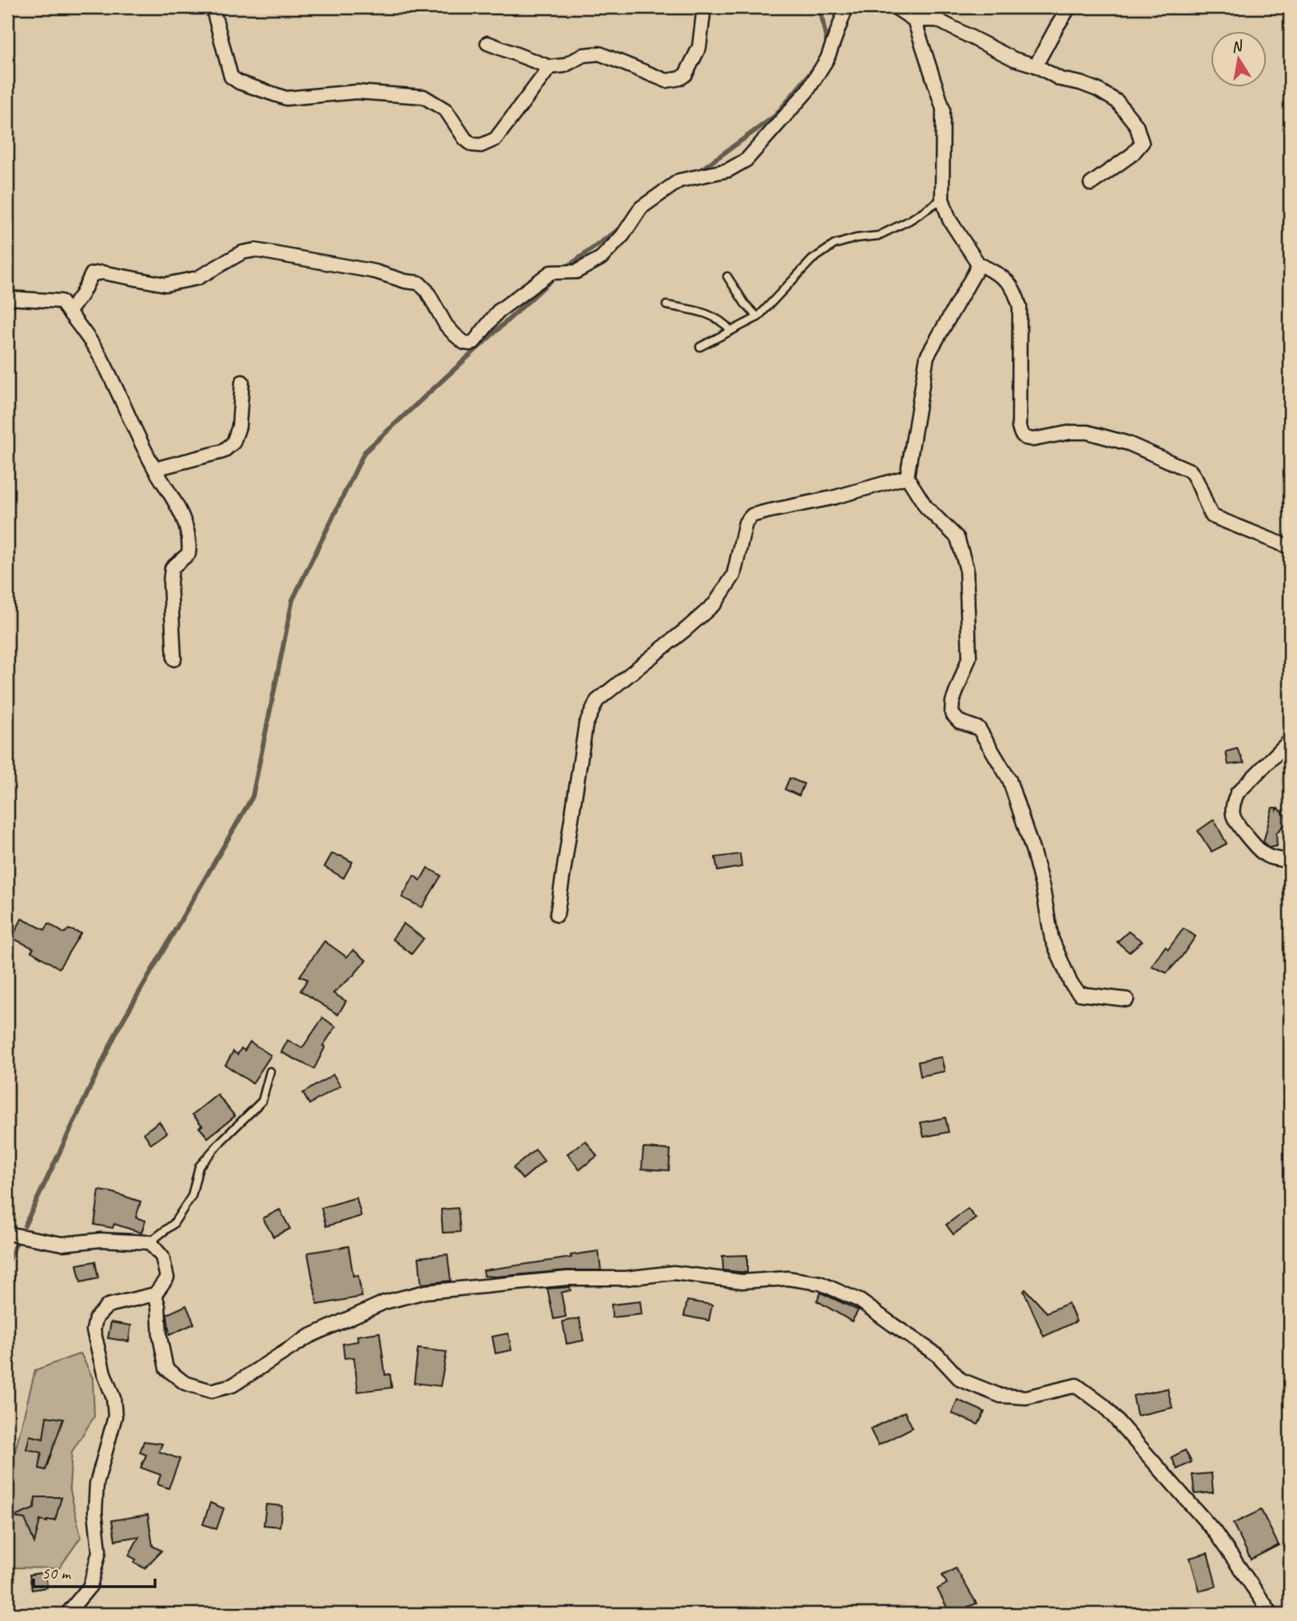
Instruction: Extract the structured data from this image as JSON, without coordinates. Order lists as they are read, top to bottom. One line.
{"scale_bar":"50 m","north":"top"}
